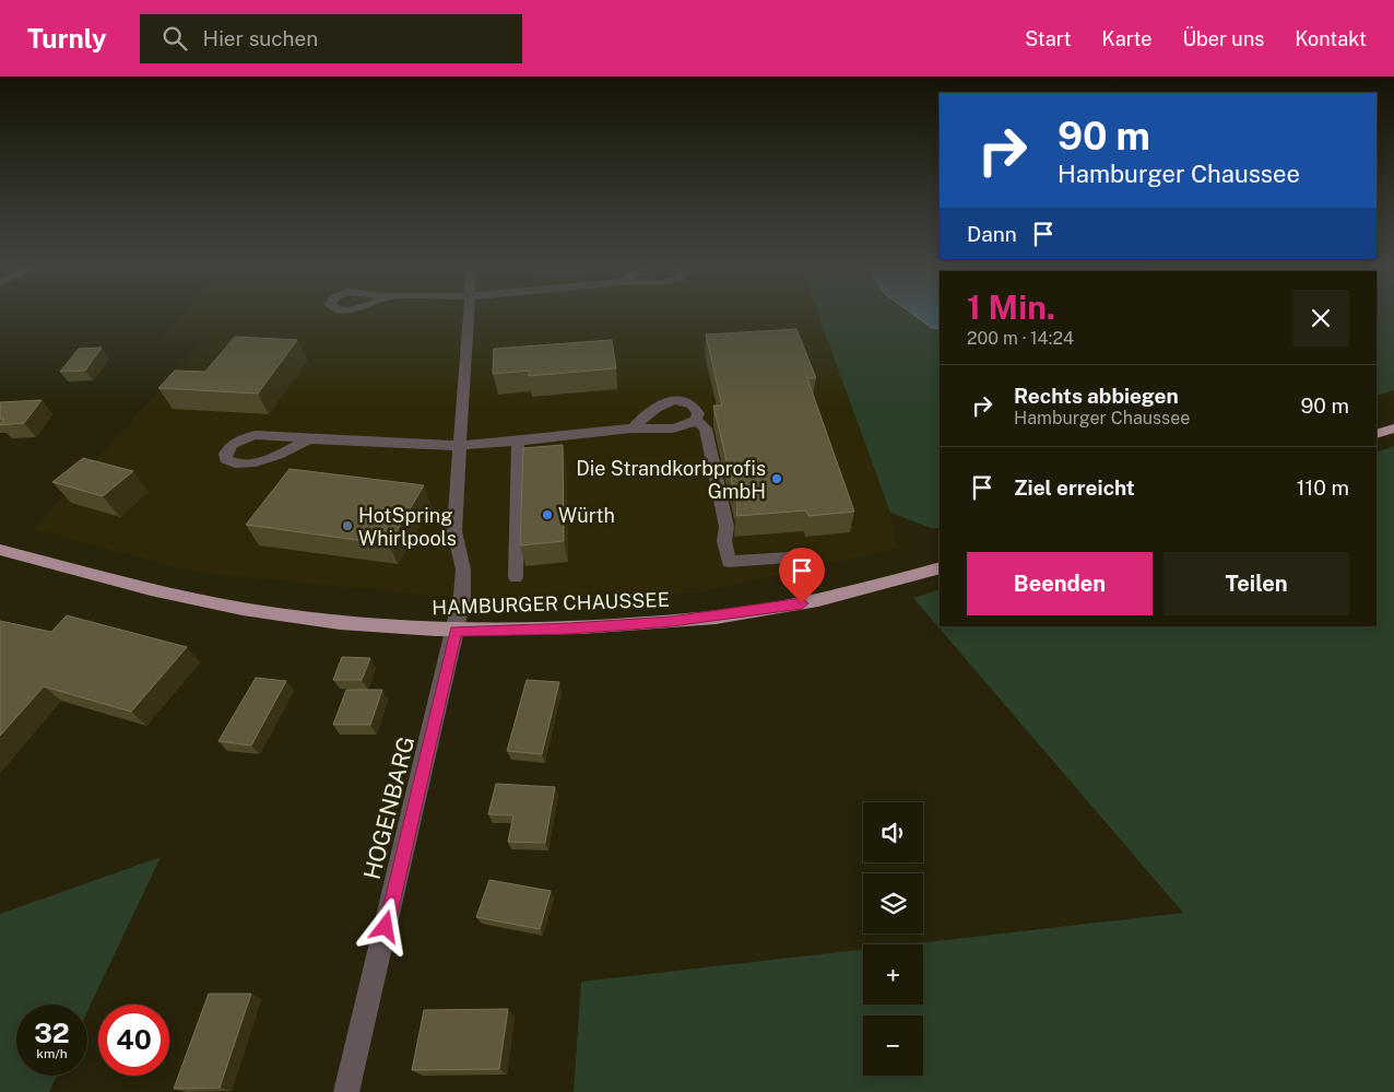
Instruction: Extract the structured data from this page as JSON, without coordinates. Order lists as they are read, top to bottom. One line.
{"streets":{"main road":["HAMBURGER CHAUSSEE"],"street":["HOGENBARG"]},"crossings":[["HAMBURGER CHAUSSEE","HOGENBARG"]],"places":["Die Strandkorbprofis GmbH","Würth","HotSpring Whirlpools"],"page":{"header":"Turnly","search":"Hier suchen","nav":["Start","Karte","Über uns","Kontakt"],"turn":["90 m","Hamburger Chaussee"],"then":"Dann","heading":["1 Min.","200 m · 14:24"],"list":[{"name":"Rechts abbiegen","note":"Hamburger Chaussee","value":"90 m"},{"name":"Ziel erreicht","value":"110 m"}],"buttons":["Beenden","Teilen"],"map_buttons":["+","−"],"speed":"32 km/h","limit":"40"}}
